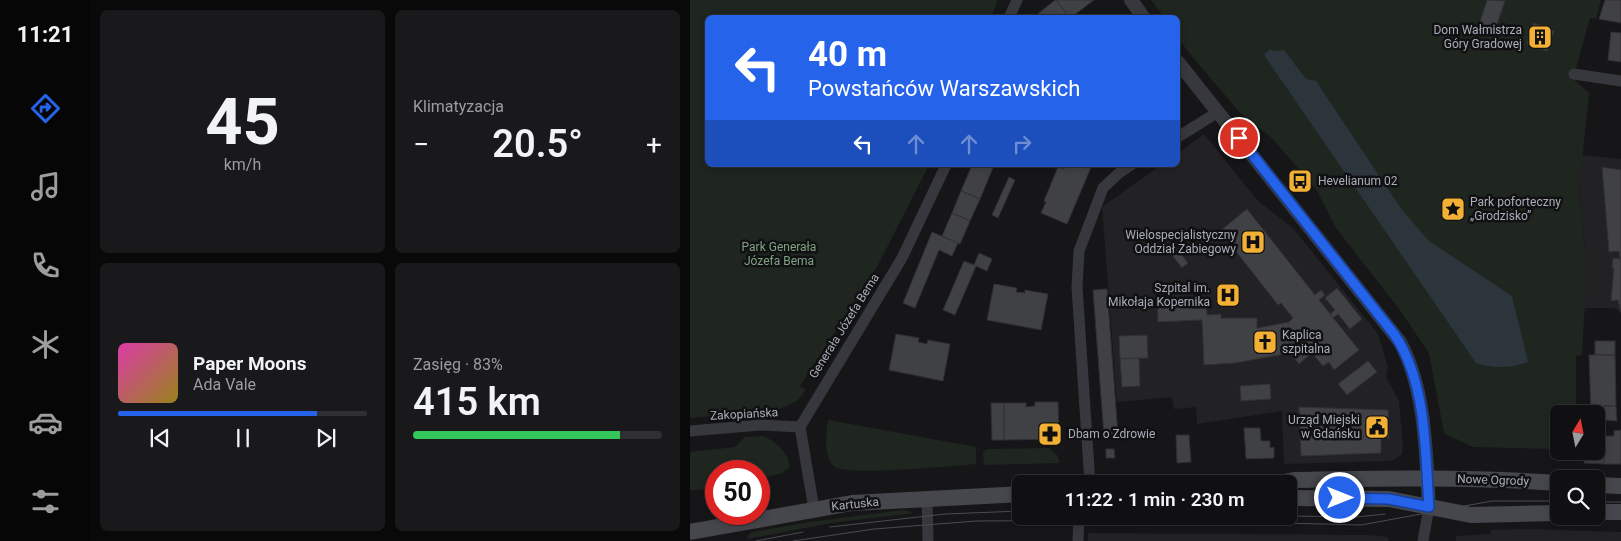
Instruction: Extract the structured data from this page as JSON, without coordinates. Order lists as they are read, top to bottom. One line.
{"streets":{"main road":["Nowe Ogrody","Kartuska"],"street":["Generała Józefa Bema","Zakopiańska"]},"crossings":[["Generała Józefa Bema","Zakopiańska"]],"parks":["Park Generała Józefa Bema"],"places":{"building":["Dom Wałmistrza Góry Gradowej"],"bus stop":["Hevelianum 02"],"place":["Park poforteczny „Grodzisko”"],"hospital":["Wielospecjalistyczny Oddział Zabiegowy","Szpital im. Mikołaja Kopernika"],"church":["Kaplica szpitalna"],"public building":["Urząd Miejski w Gdańsku"],"pharmacy":["Dbam o Zdrowie"]},"north":"top","page":{"tabs":"11:21","tile":[["45","km/h"],"Klimatyzacja",["Zasięg · 83%","415 km"]],"turn":["40 m","Powstańców Warszawskich"],"heat":["−","20.5°","+"],"song":["Paper Moons","Ada Vale"],"limit":"50","trip":"11:22 · 1 min · 230 m"}}
